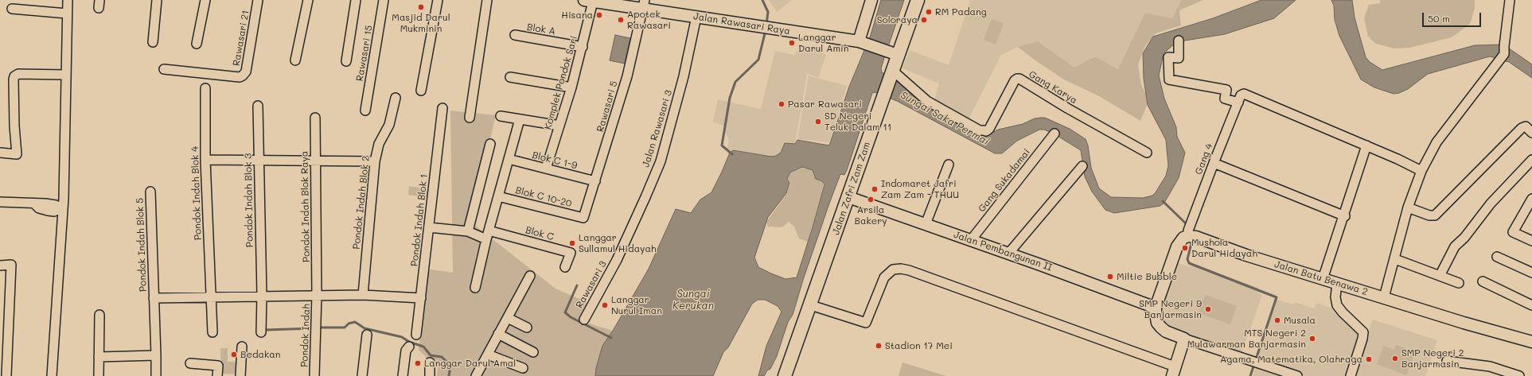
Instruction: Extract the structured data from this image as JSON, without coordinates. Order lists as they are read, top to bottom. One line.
{"streets":{"main road":["Jalan Zafri Zam Zam"],"street":["Jalan Rawasari Raya","Blok A","Rawasari 21","Rawasari 15","Komplek Pondok Sari","Gang Karya","Rawasari 5","Jalan Rawasari 3","Gang 4","Blok C 1-9","Gang Sukadamai","Pondok Indah Blok 4","Blok C 10-20","Pondok Indah Blok 3","Pondok Indah Blok 2","Pondok Indah Blok Raya","Pondok Indah Blok 1","Blok C","Pondok Indah Blok 5","Jalan Pembangunan II","Jalan Batu Benawa 2","Rawasari 3","Pondok Indah"]},"crossings":[["Jalan Rawasari Raya","Komplek Pondok Sari"],["Jalan Rawasari Raya","Rawasari 5"],["Jalan Rawasari Raya","Jalan Rawasari 3"],["Jalan Rawasari Raya","Jalan Zafri Zam Zam"],["Blok A","Komplek Pondok Sari"],["Komplek Pondok Sari","Blok C 1-9"],["Gang Karya","Jalan Zafri Zam Zam"],["Rawasari 5","Blok C 1-9"],["Rawasari 5","Blok C 10-20"],["Jalan Rawasari 3","Rawasari 3"],["Gang 4","Jalan Batu Benawa 2"],["Gang Sukadamai","Jalan Pembangunan II"],["Jalan Zafri Zam Zam","Jalan Pembangunan II"],["Pondok Indah Blok Raya","Pondok Indah"]],"water":["Sungai Saka Permai","Sungai Kerukan"],"places":["Masjid Darul Mukminin","RM Padang","Hisana","Apotek Rawasari","Soloraya","Langgar Darul Amin","Pasar Rawasari","SD Negeri Teluk Dalam 11","Indomaret Jafri Zam Zam - THUU","Arsila Bakery","Langgar Sullamul Hidayah","Mushola Darul Hidayah","Miltie Bubble","Langgar Nurul Iman","SMP Negeri 9 Banjarmasin","Musala","MTS Negeri 2 Mulawarman Banjarmasin","Stadion 17 Mei","Bedakan","SMP Negeri 2 Banjarmasin","Agama, Matematika, Olahraga","Langgar Darul Amal"],"scale_bar":"50 m"}
